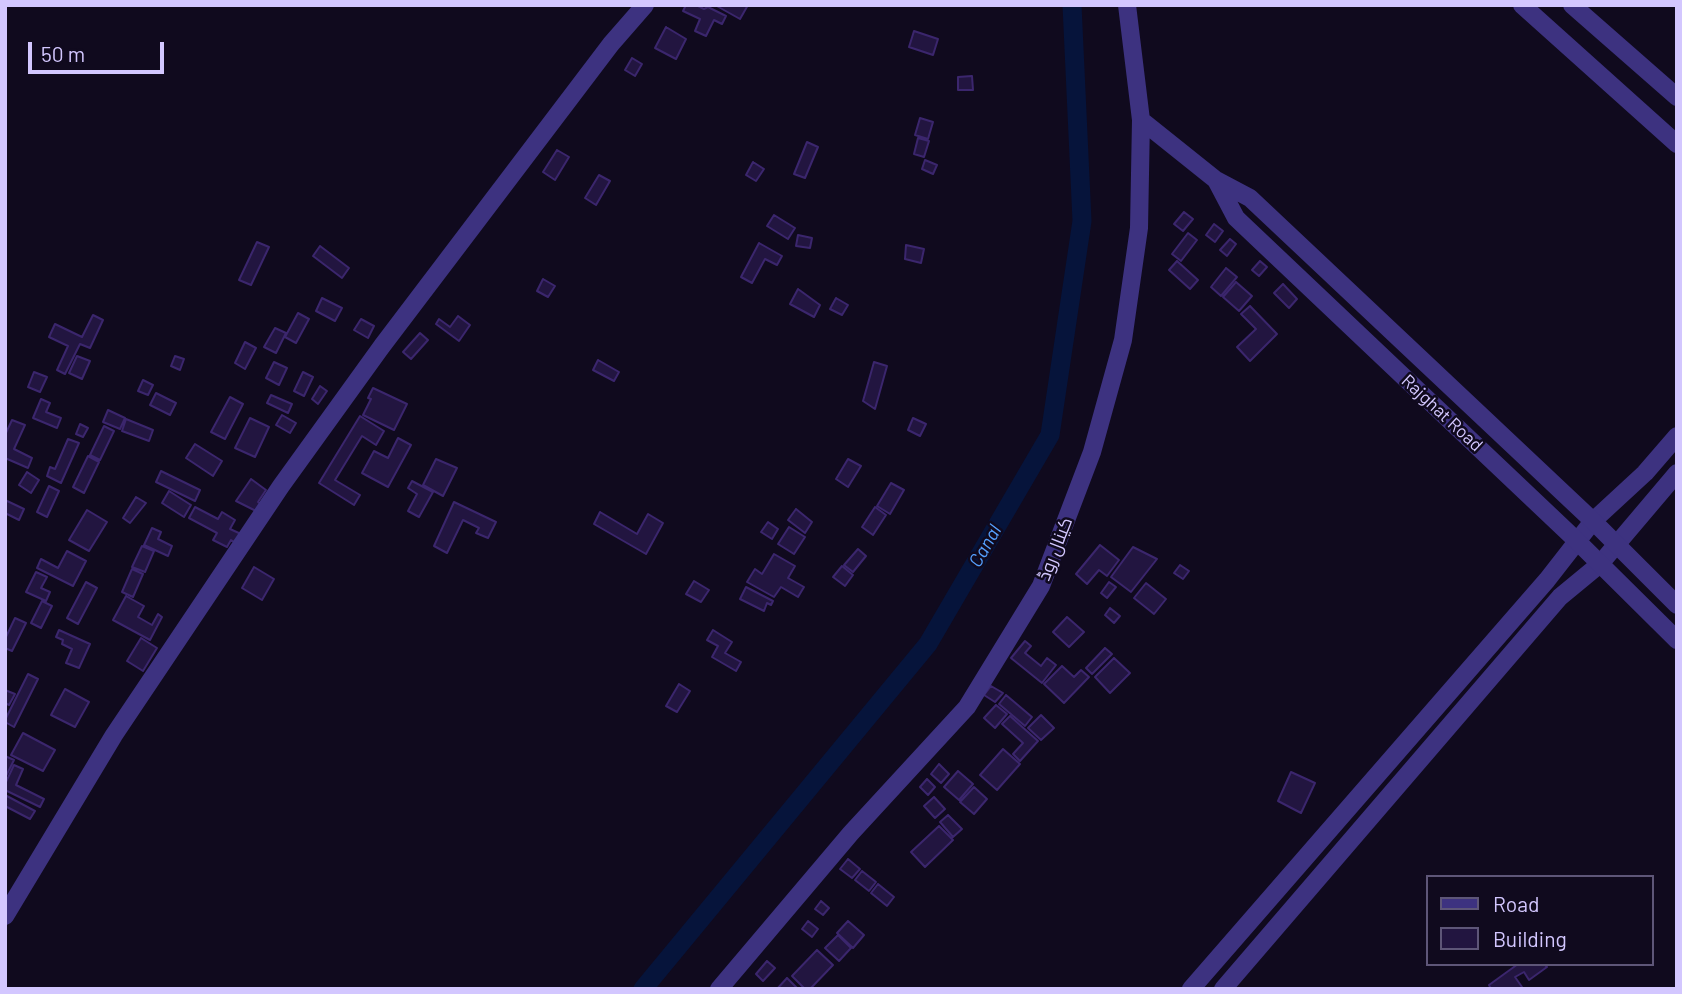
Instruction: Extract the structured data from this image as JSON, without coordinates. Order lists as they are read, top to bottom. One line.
{"streets":{"street":["Rajghat Road","کینال روڈ"]},"crossings":[["Rajghat Road","کینال روڈ"]],"water":["Canal"],"legend":["Road","Building"],"scale_bar":"50 m"}
